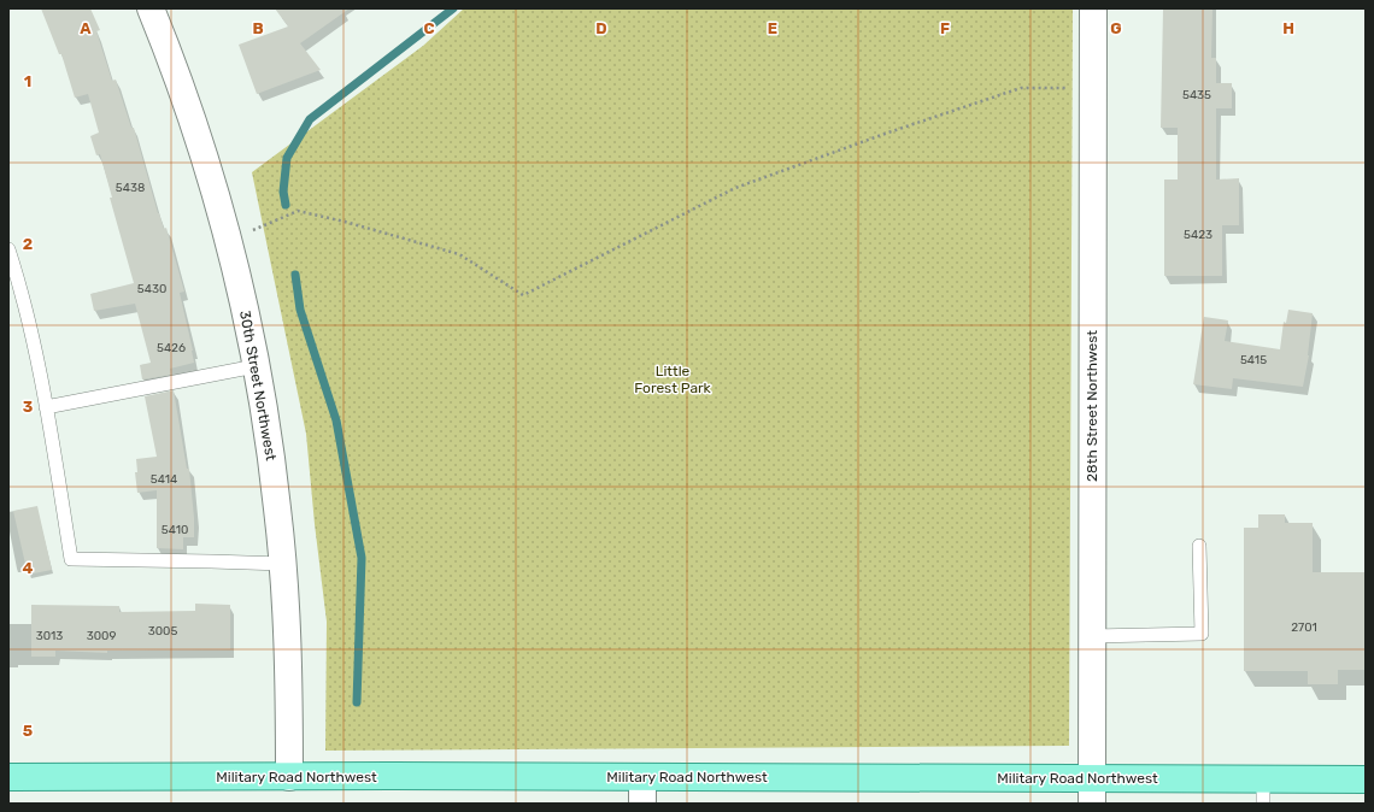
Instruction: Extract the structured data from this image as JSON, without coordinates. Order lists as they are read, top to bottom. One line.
{"streets":{"main road":["Military Road Northwest"],"street":["30th Street Northwest","28th Street Northwest"]},"crossings":[["30th Street Northwest","Military Road Northwest"],["28th Street Northwest","Military Road Northwest"]],"parks":["Little Forest Park"],"house_numbers":["5435","5438","5423","5430","5426","5415","5414","5410","2701","3005","3013","3009"],"grid":{"columns":["A","B","C","D","E","F","G","H"],"rows":["1","2","3","4","5"]}}
